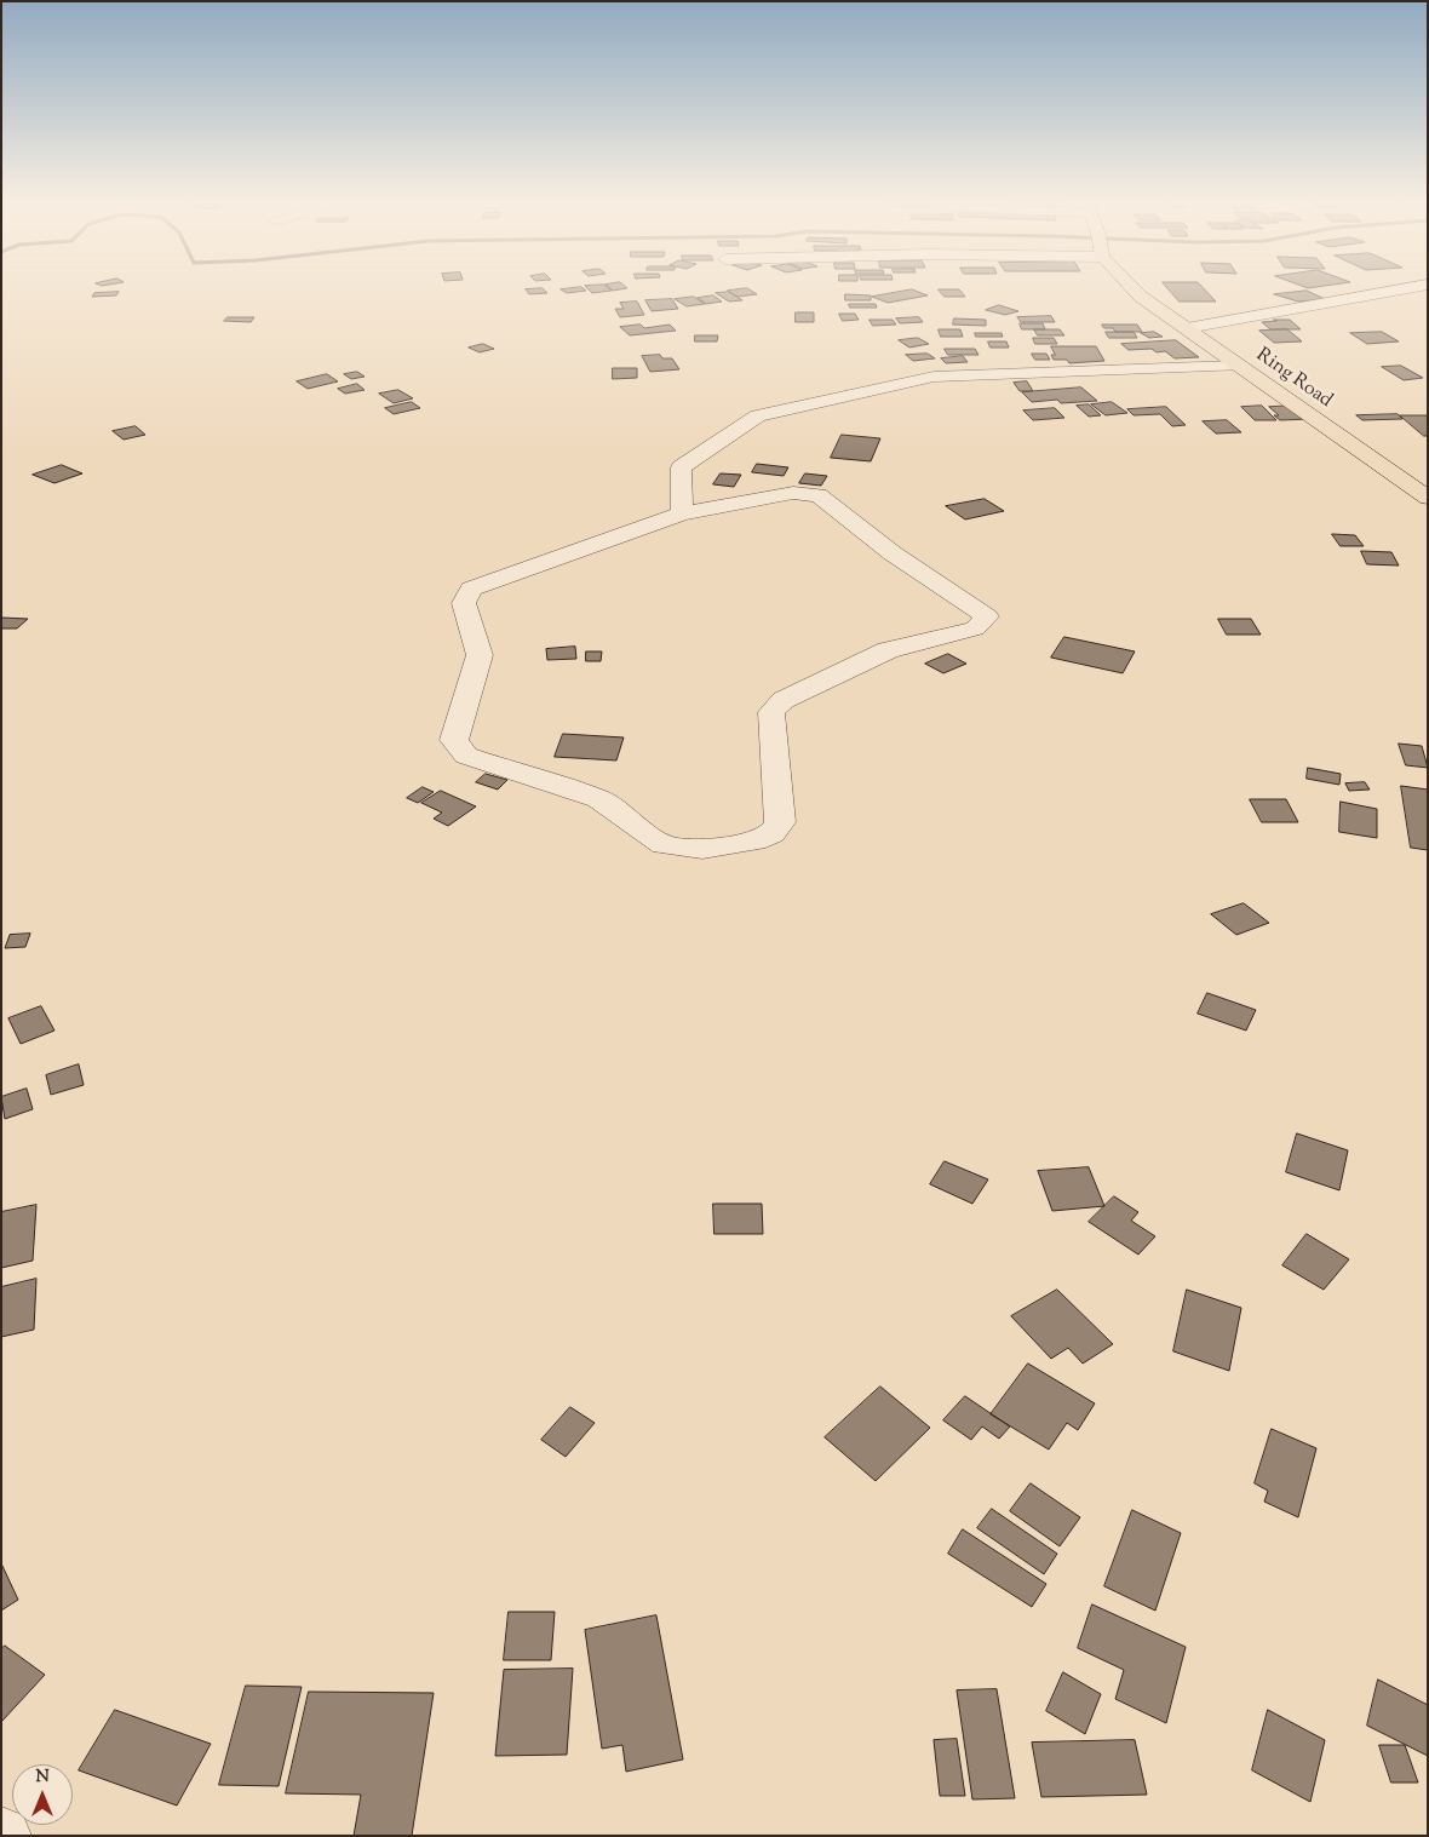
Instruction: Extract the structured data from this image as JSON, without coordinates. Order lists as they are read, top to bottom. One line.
{"streets":{"main road":["Ring Road"]},"north":"top"}
